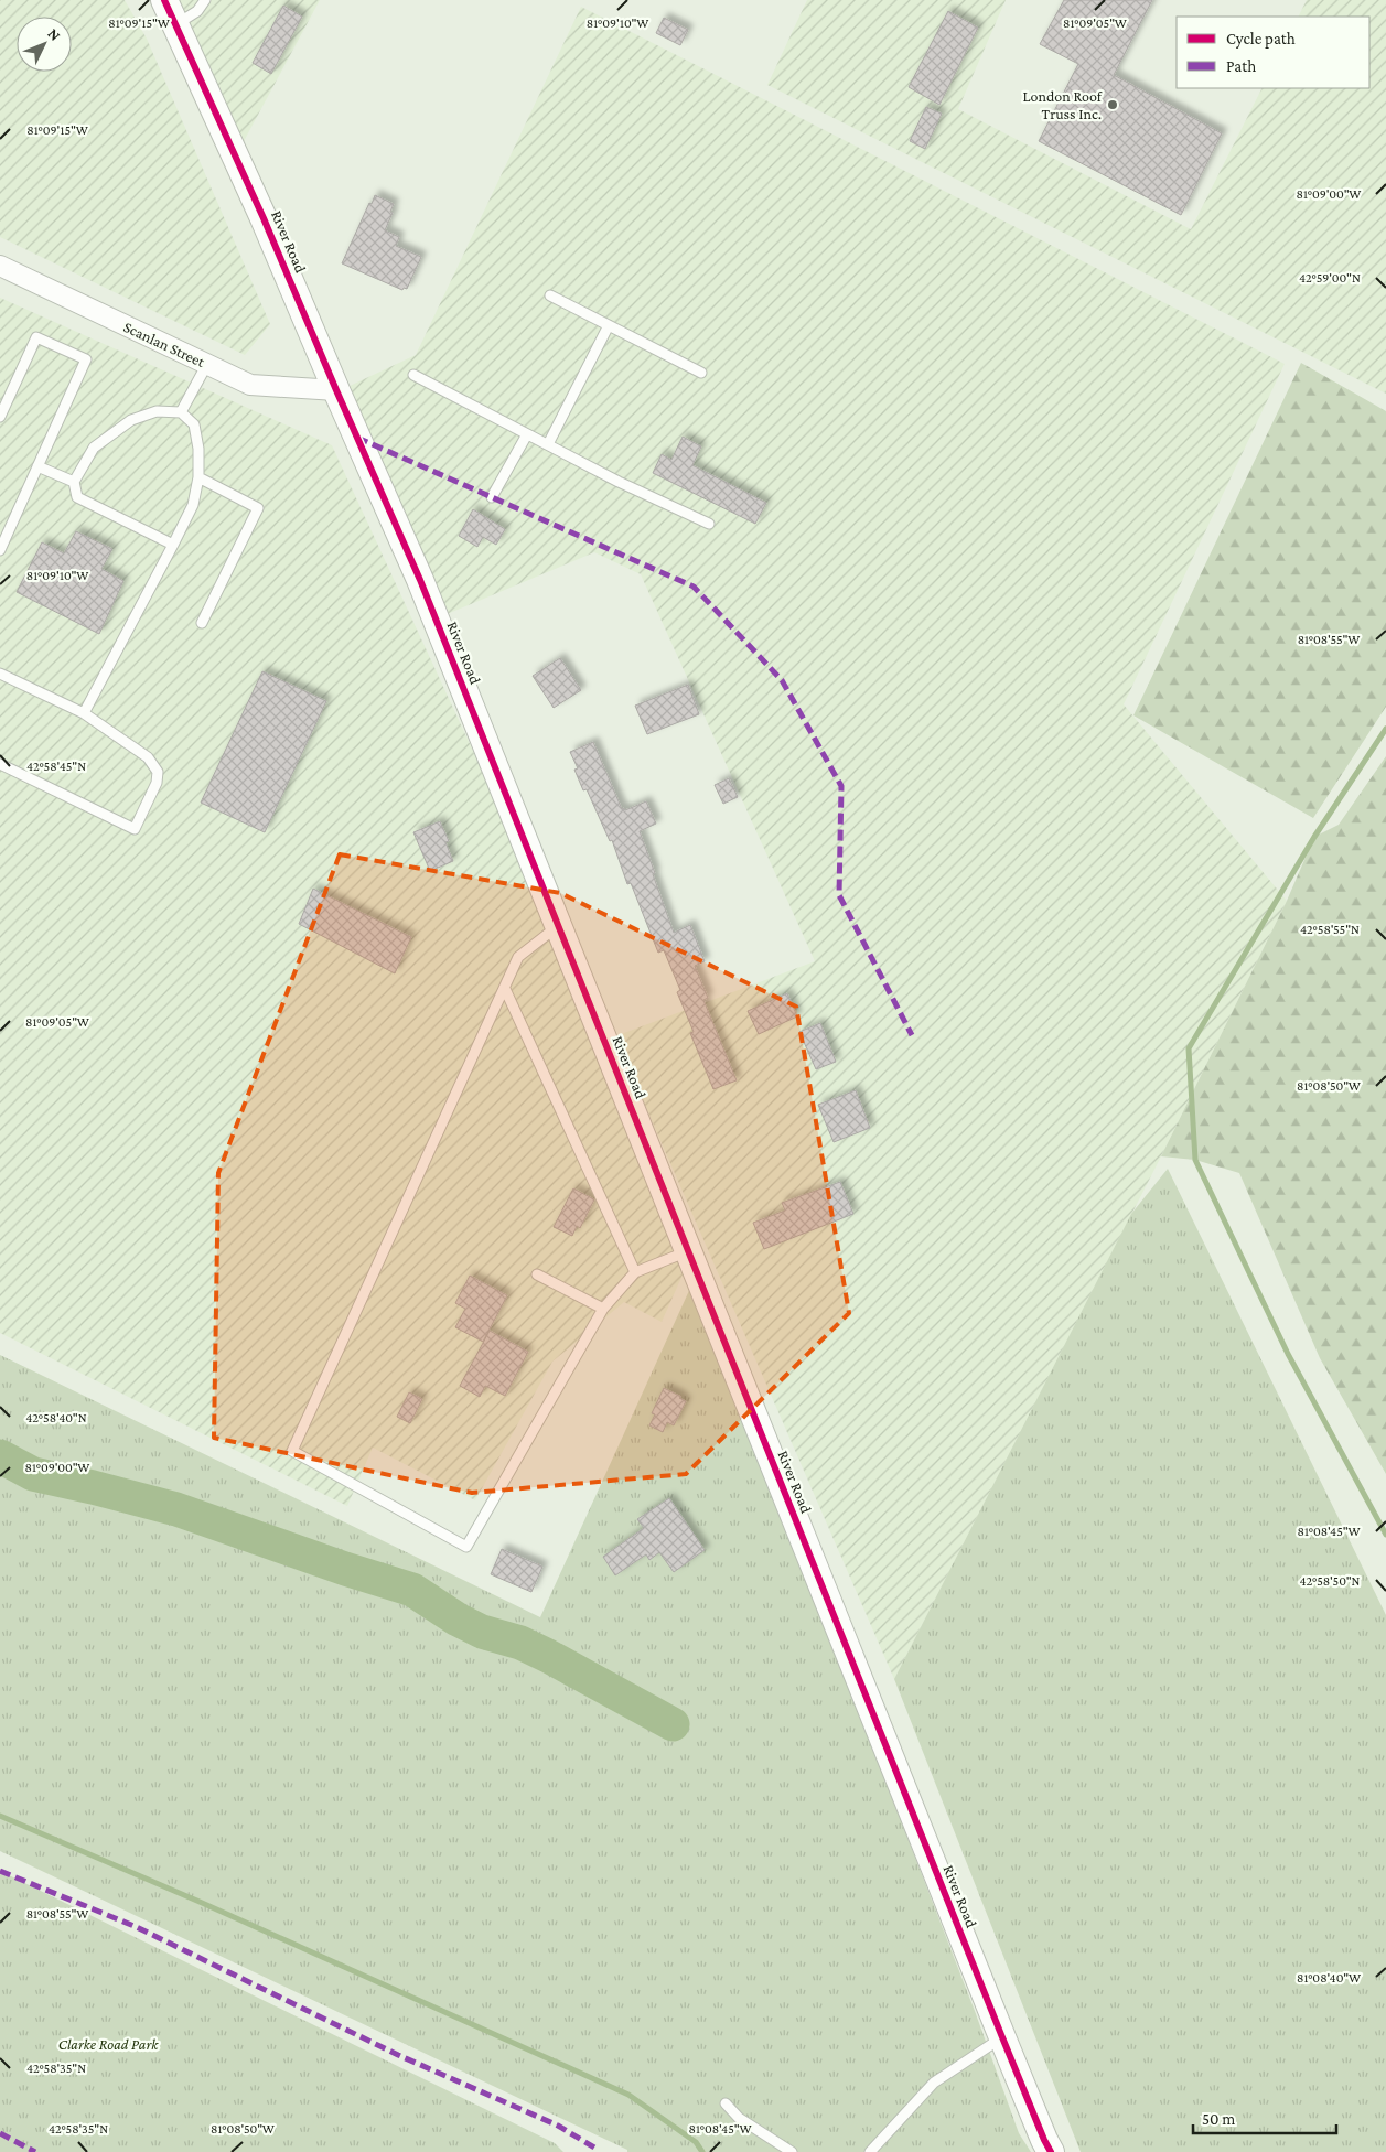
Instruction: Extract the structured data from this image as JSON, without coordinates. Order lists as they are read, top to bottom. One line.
{"streets":{"street":["River Road","Scanlan Street"]},"crossings":[["River Road","Scanlan Street"]],"parks":["Clarke Road Park"],"places":["London Roof Truss Inc."],"legend":["Cycle path","Path"],"scale_bar":"50 m","north":"top right","coordinates":["81°09'15\"W","81°09'10\"W","81°09'05\"W","81°09'00\"W","42°59'00\"N","81°08'55\"W","42°58'45\"N","42°58'55\"N","81°08'50\"W","42°58'40\"N","81°08'45\"W","42°58'50\"N","81°08'40\"W","42°58'35\"N"]}
